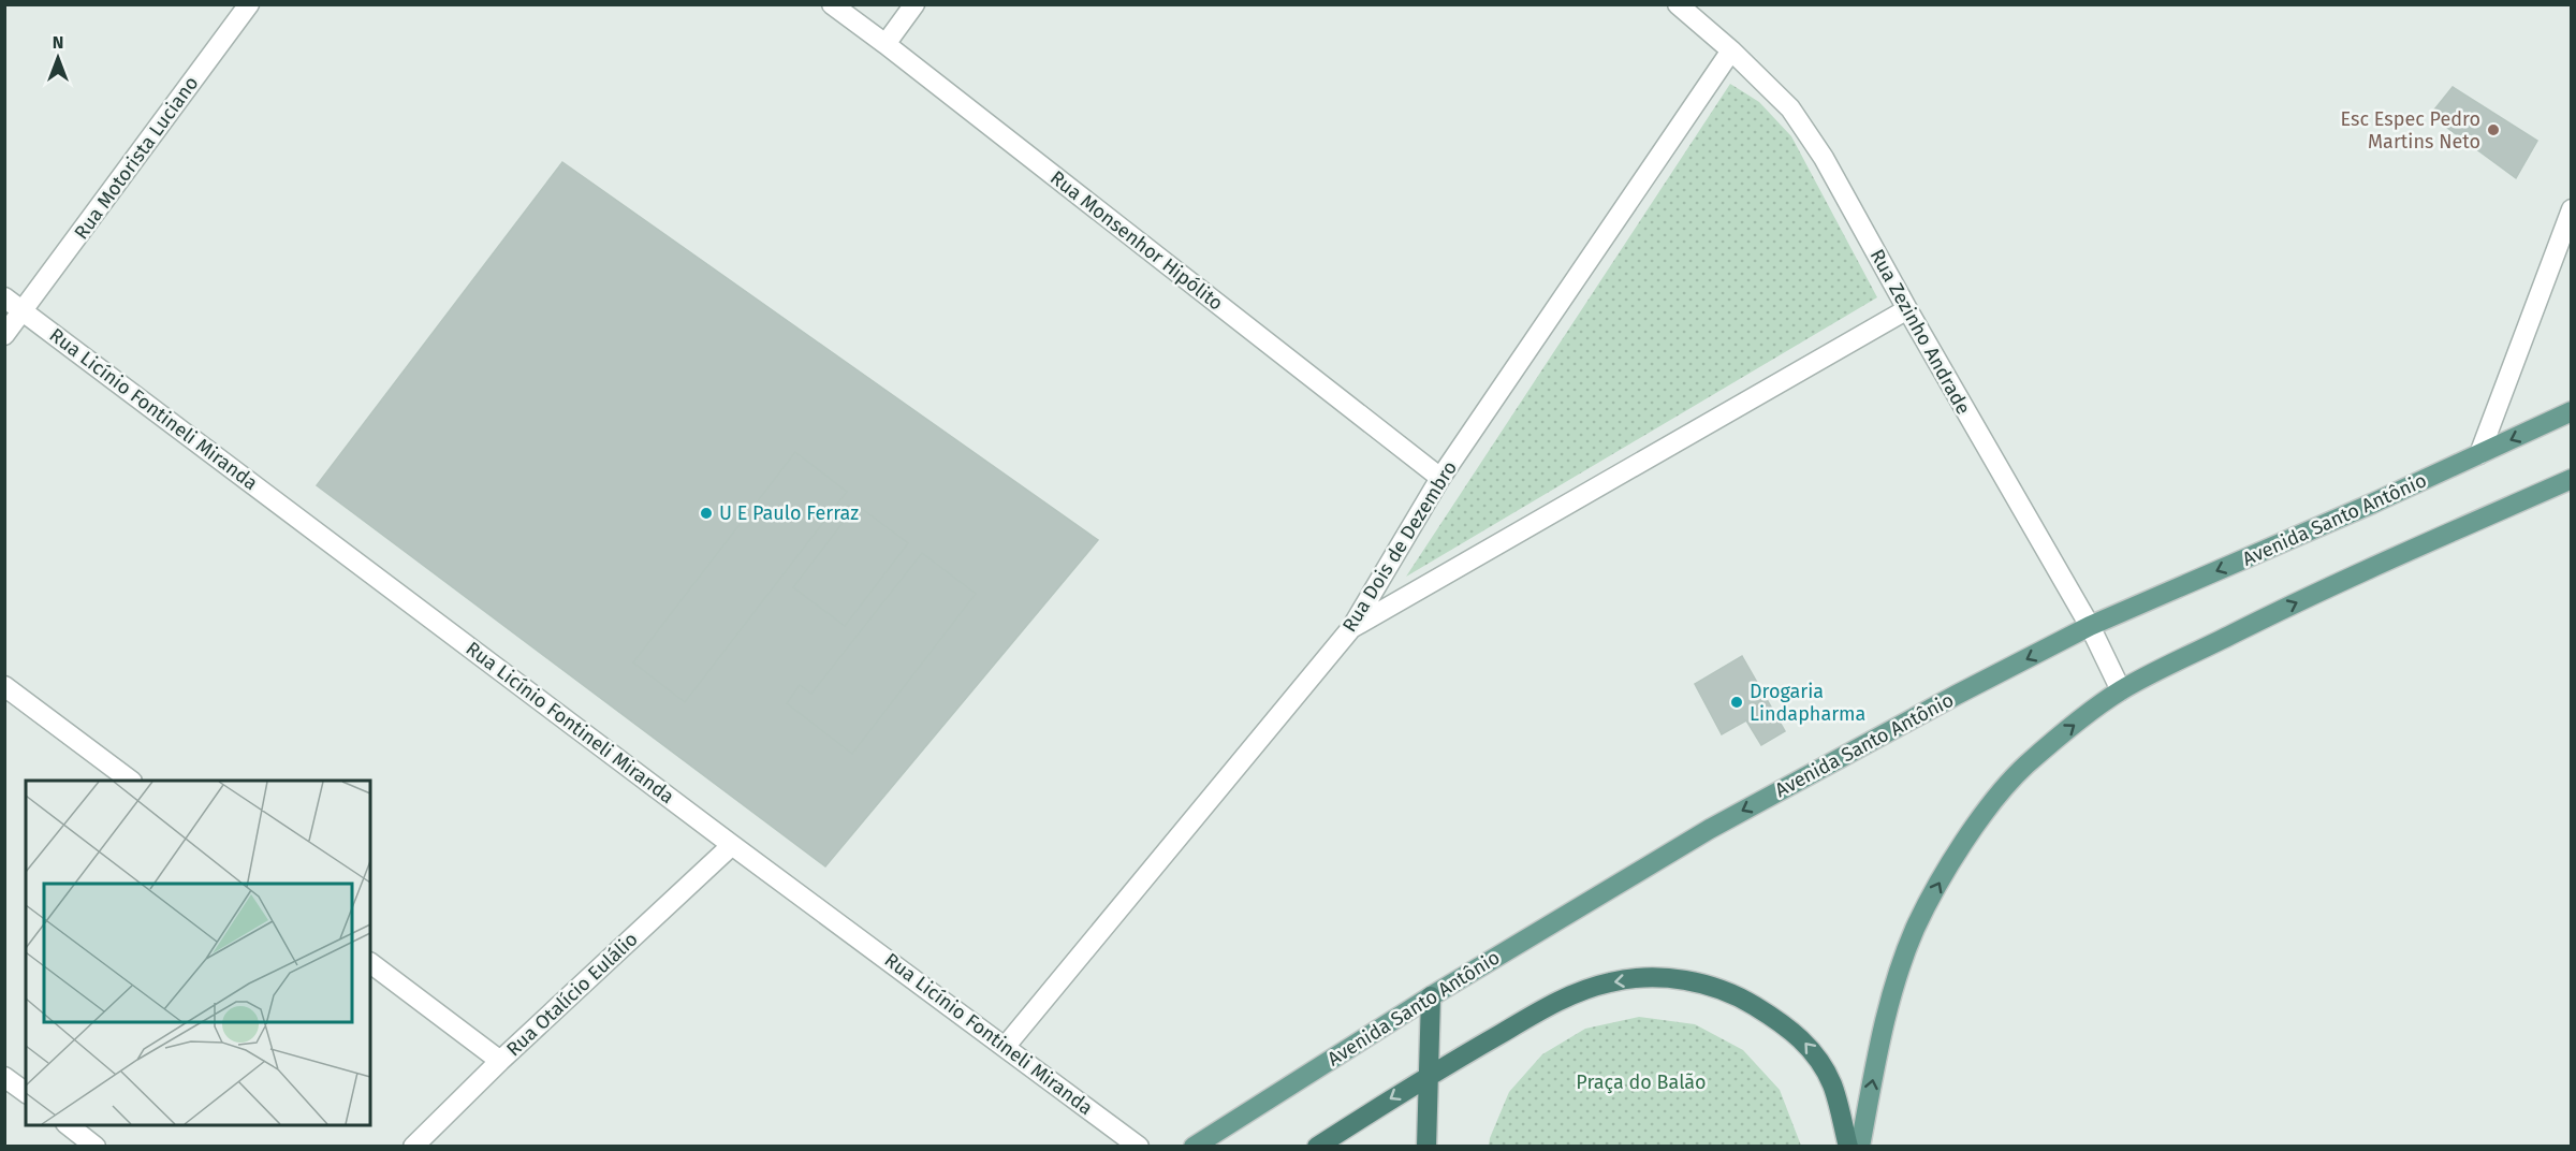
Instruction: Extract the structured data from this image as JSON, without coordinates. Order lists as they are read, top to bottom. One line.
{"streets":{"main road":["Avenida Santo Antônio"],"street":["Rua Motorista Luciano","Rua Monsenhor Hipólito","Rua Zezinho Andrade","Rua Licínio Fontineli Miranda","Rua Dois de Dezembro","Rua Otalício Eulálio"]},"crossings":[["Rua Motorista Luciano","Rua Licínio Fontineli Miranda"],["Rua Monsenhor Hipólito","Rua Dois de Dezembro"],["Rua Zezinho Andrade","Avenida Santo Antônio"],["Rua Zezinho Andrade","Rua Dois de Dezembro"],["Rua Licínio Fontineli Miranda","Rua Dois de Dezembro"],["Rua Licínio Fontineli Miranda","Rua Otalício Eulálio"]],"parks":["Praça do Balão"],"places":["Esc Espec Pedro Martins Neto","U E Paulo Ferraz","Drogaria Lindapharma"],"north":"top"}
